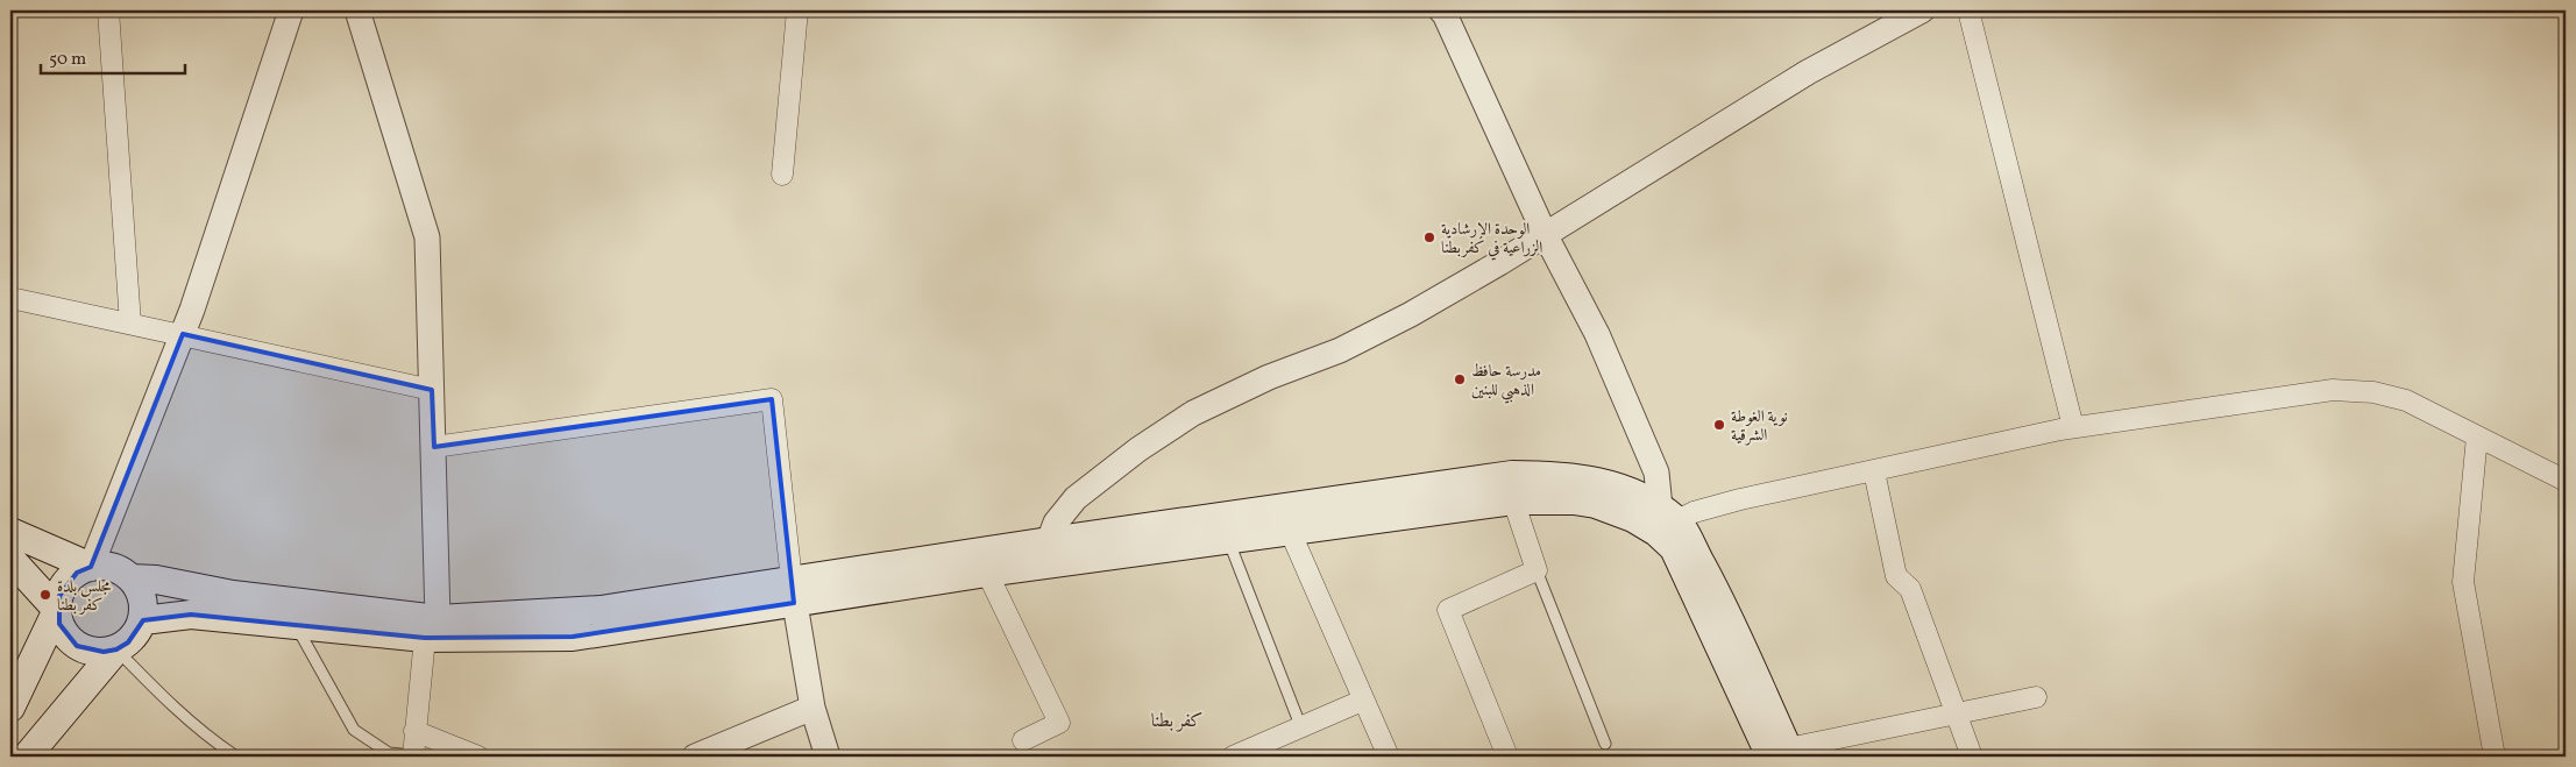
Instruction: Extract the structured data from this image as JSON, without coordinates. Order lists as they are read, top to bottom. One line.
{"districts":["كفر بطنا"],"places":["الوحدة الإرشادية الزراعية في كفربطنا","مدرسة حافظ الذهبي للبنين","نوية الغوطة الشرقية","مجلس بلدة كفر بطنا"],"scale_bar":"50 m"}
